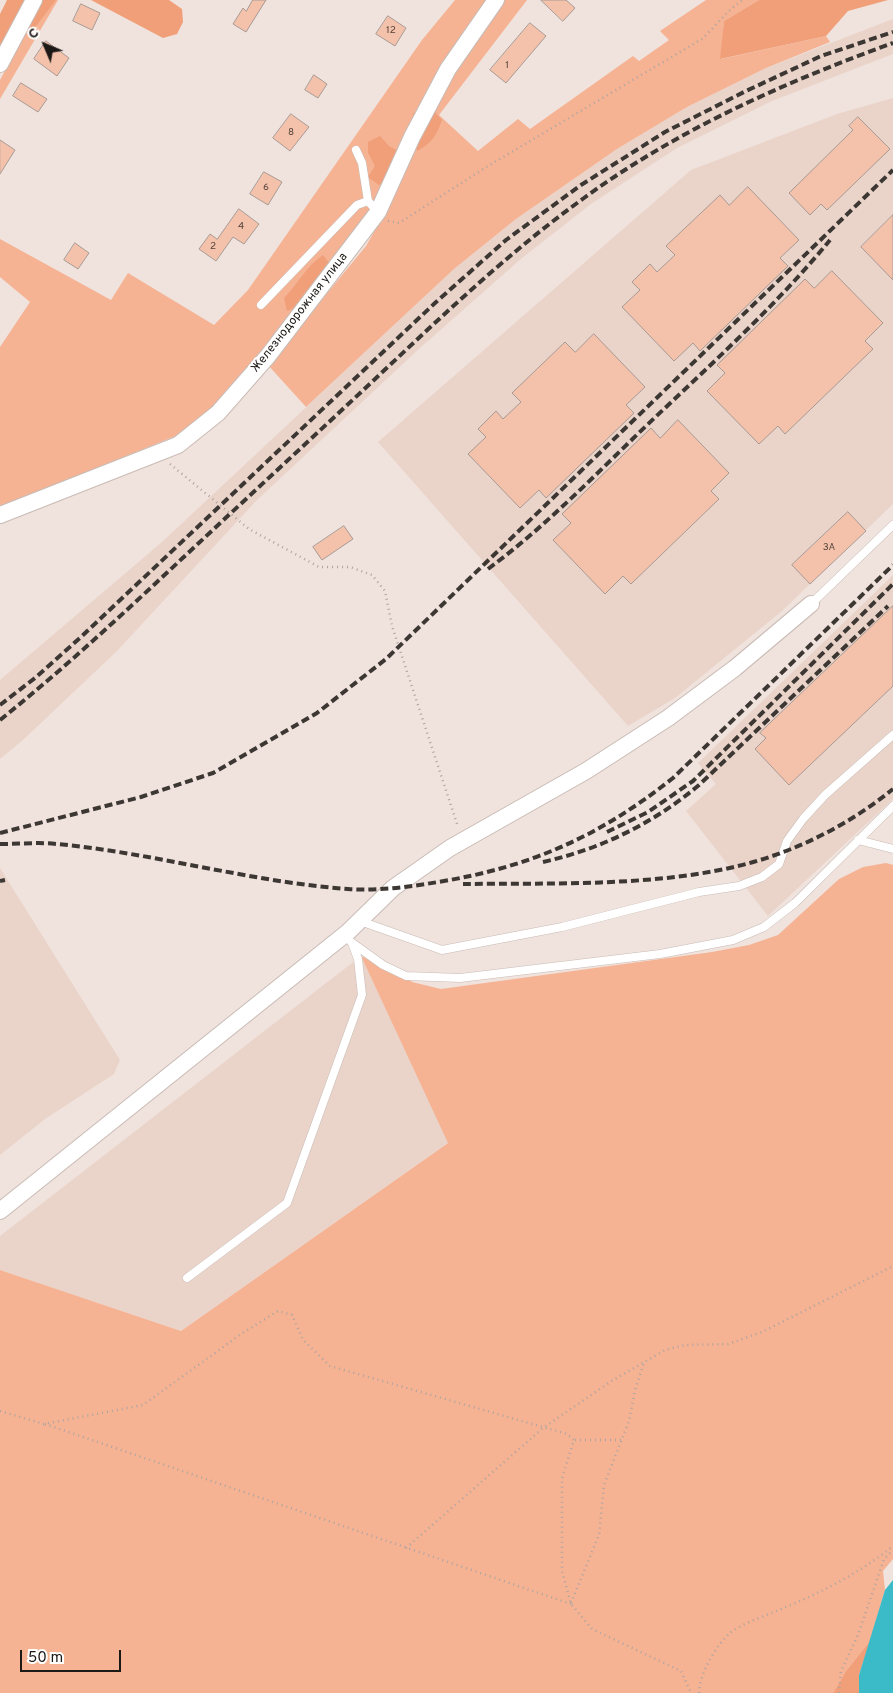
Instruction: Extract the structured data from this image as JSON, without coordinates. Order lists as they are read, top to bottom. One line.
{"streets":{"street":["Железнодорожная улица"]},"house_numbers":["12","1","8","6","4","2","3А"],"scale_bar":"50 m","north":"top left"}
